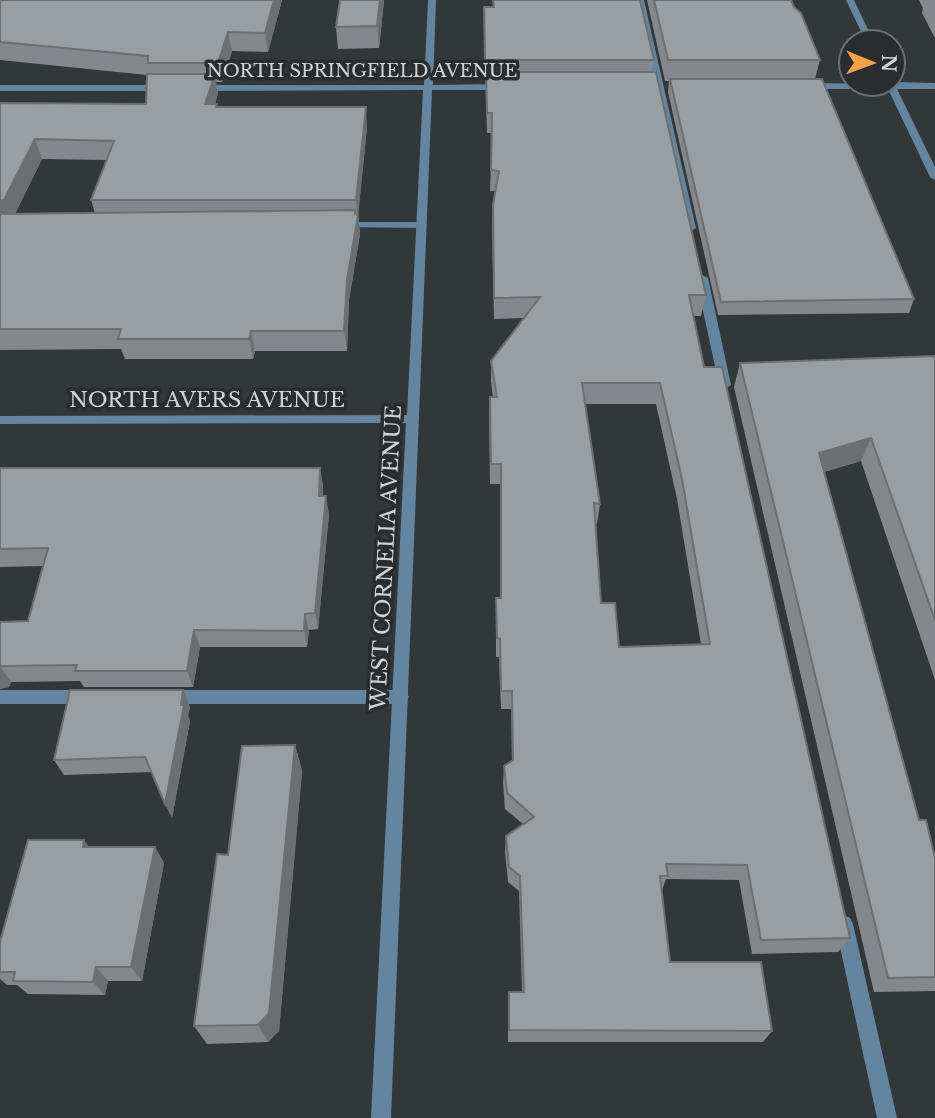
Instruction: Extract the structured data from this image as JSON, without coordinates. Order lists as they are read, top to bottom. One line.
{"streets":{"street":["NORTH SPRINGFIELD AVENUE","NORTH AVERS AVENUE","WEST CORNELIA AVENUE"]},"crossings":[["NORTH SPRINGFIELD AVENUE","WEST CORNELIA AVENUE"],["NORTH AVERS AVENUE","WEST CORNELIA AVENUE"]],"north":"right"}
